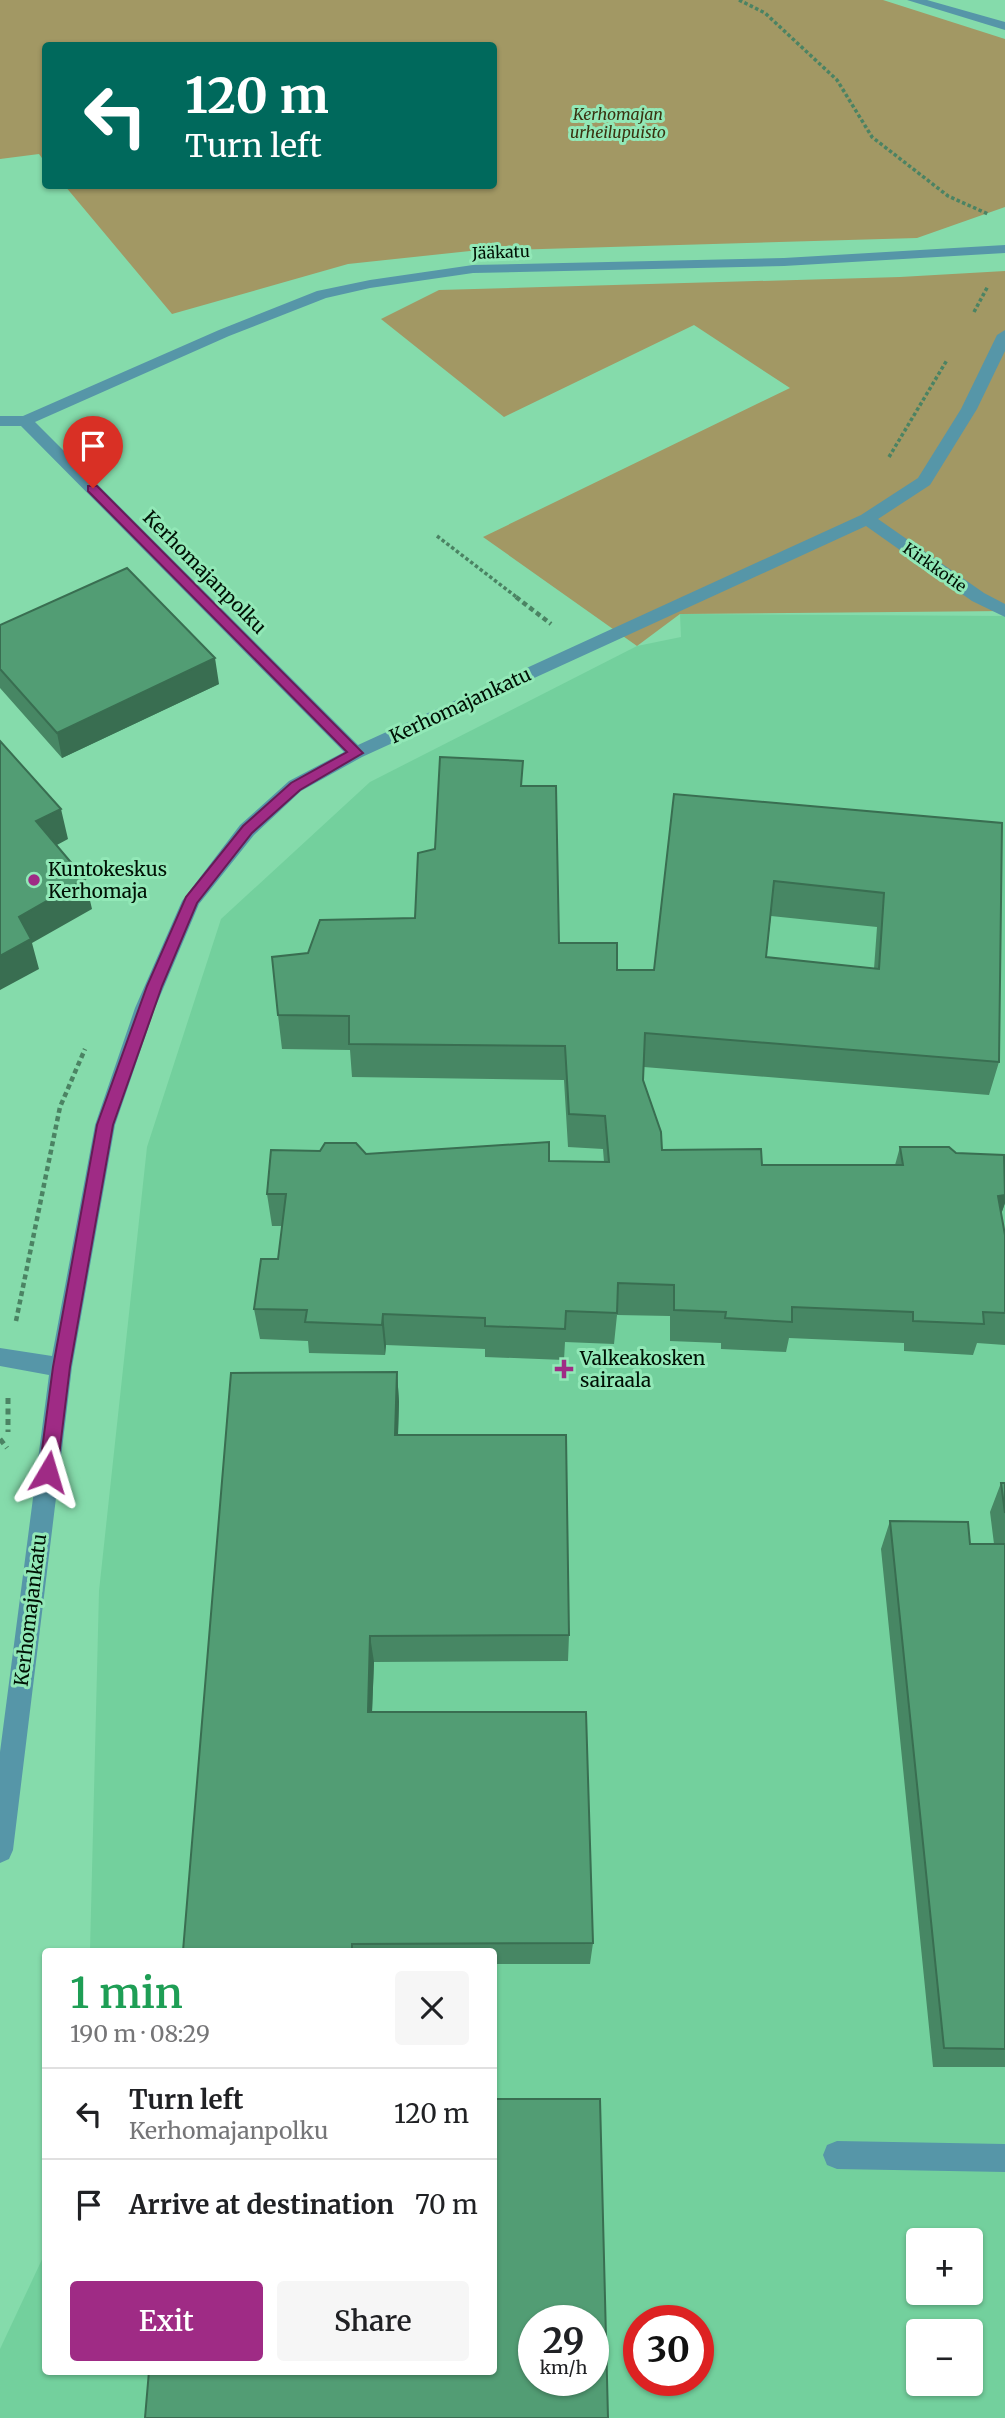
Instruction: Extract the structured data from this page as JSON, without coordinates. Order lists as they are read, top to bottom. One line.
{"streets":{"street":["Jääkatu","Kirkkotie","Kerhomajanpolku","Kerhomajankatu"]},"crossings":[["Jääkatu","Kerhomajanpolku"],["Kirkkotie","Kerhomajankatu"],["Kerhomajanpolku","Kerhomajankatu"]],"parks":["Kerhomajan urheilupuisto"],"places":{"other":["Kuntokeskus Kerhomaja"],"health":["Valkeakosken sairaala"]},"page":{"turn":["120 m","Turn left"],"heading":["1 min","190 m · 08:29"],"list":[{"name":"Turn left","note":"Kerhomajanpolku","value":"120 m"},{"name":"Arrive at destination","value":"70 m"}],"map_buttons":["+","−"],"buttons":["Exit","Share"],"speed":"29 km/h","limit":"30"}}
